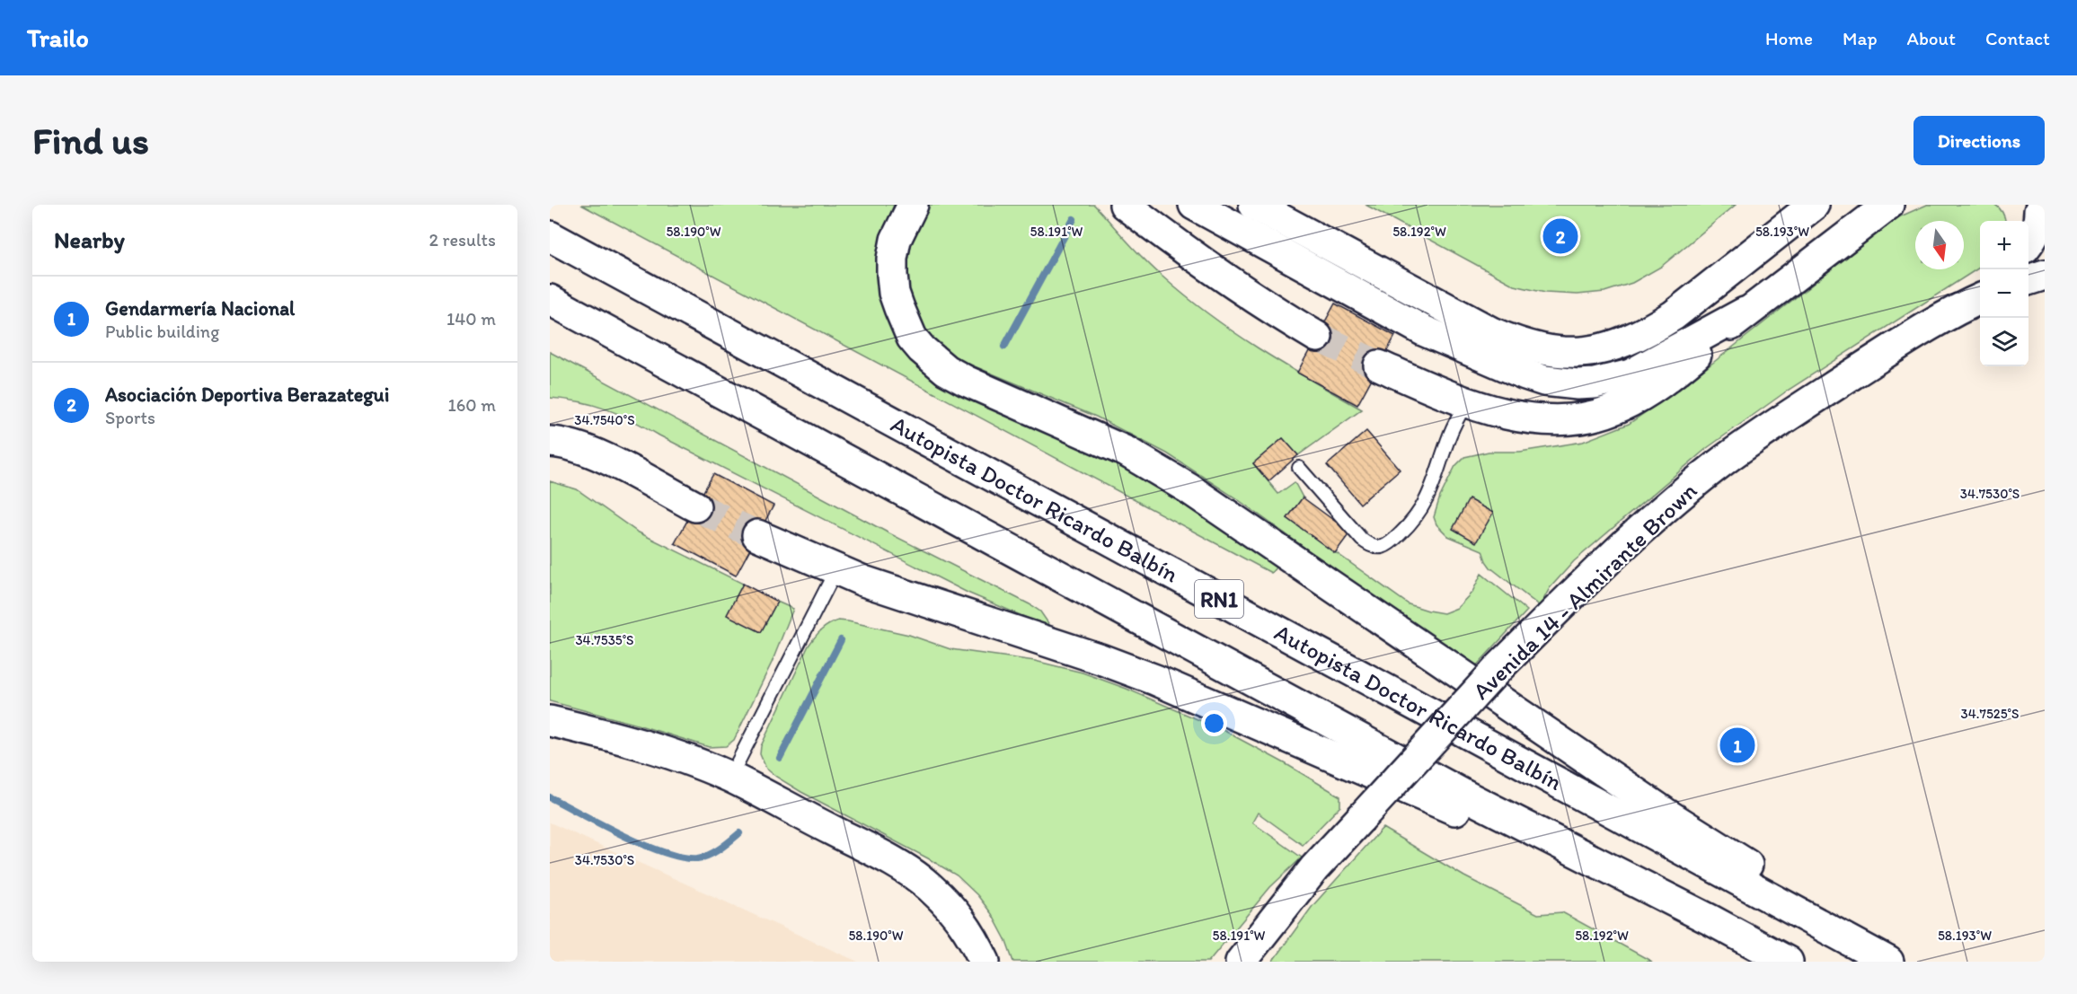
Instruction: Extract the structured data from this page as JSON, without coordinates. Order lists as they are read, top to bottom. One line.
{"streets":{"main road":["Autopista Doctor Ricardo Balbín","Avenida 14 - Almirante Brown","RN1"]},"north":"bottom","page":{"header":"Trailo","nav":["Home","Map","About","Contact"],"buttons":"Directions","title":"Find us","heading":["Nearby","2 results"],"pins":["2","1"],"map_buttons":["+","−"],"list":[{"mark":"1","name":"Gendarmería Nacional","note":"Public building","value":"140 m"},{"mark":"2","name":"Asociación Deportiva Berazategui","note":"Sports","value":"160 m"}]},"coordinates":["58.190°W","58.191°W","58.192°W","58.193°W","34.7540°S","34.7530°S","34.7535°S","34.7525°S"]}
